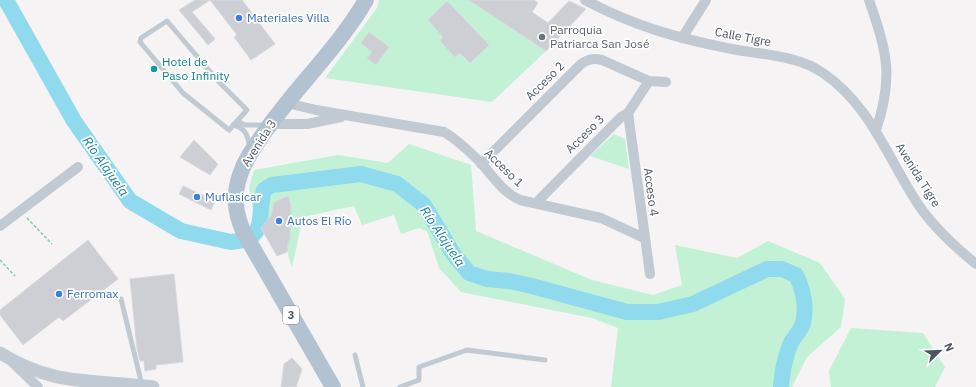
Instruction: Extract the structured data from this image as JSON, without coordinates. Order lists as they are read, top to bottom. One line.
{"streets":{"main road":["Avenida 3","3"],"street":["Calle Tigre","Acceso 2","Acceso 3","Acceso 1","Avenida Tigre","Acceso 4"]},"crossings":[["Calle Tigre","Avenida Tigre"],["Acceso 2","Acceso 3"],["Acceso 2","Acceso 1"],["Acceso 3","Acceso 1"],["Acceso 3","Acceso 4"],["Avenida 3","Acceso 1"],["Acceso 1","Acceso 4"]],"water":["Río Alajuela"],"places":["Materiales Villa","Parroquia Patriarca San José","Hotel de Paso Infinity","Muflasicar","Autos El Río","Ferromax"],"north":"top right"}
